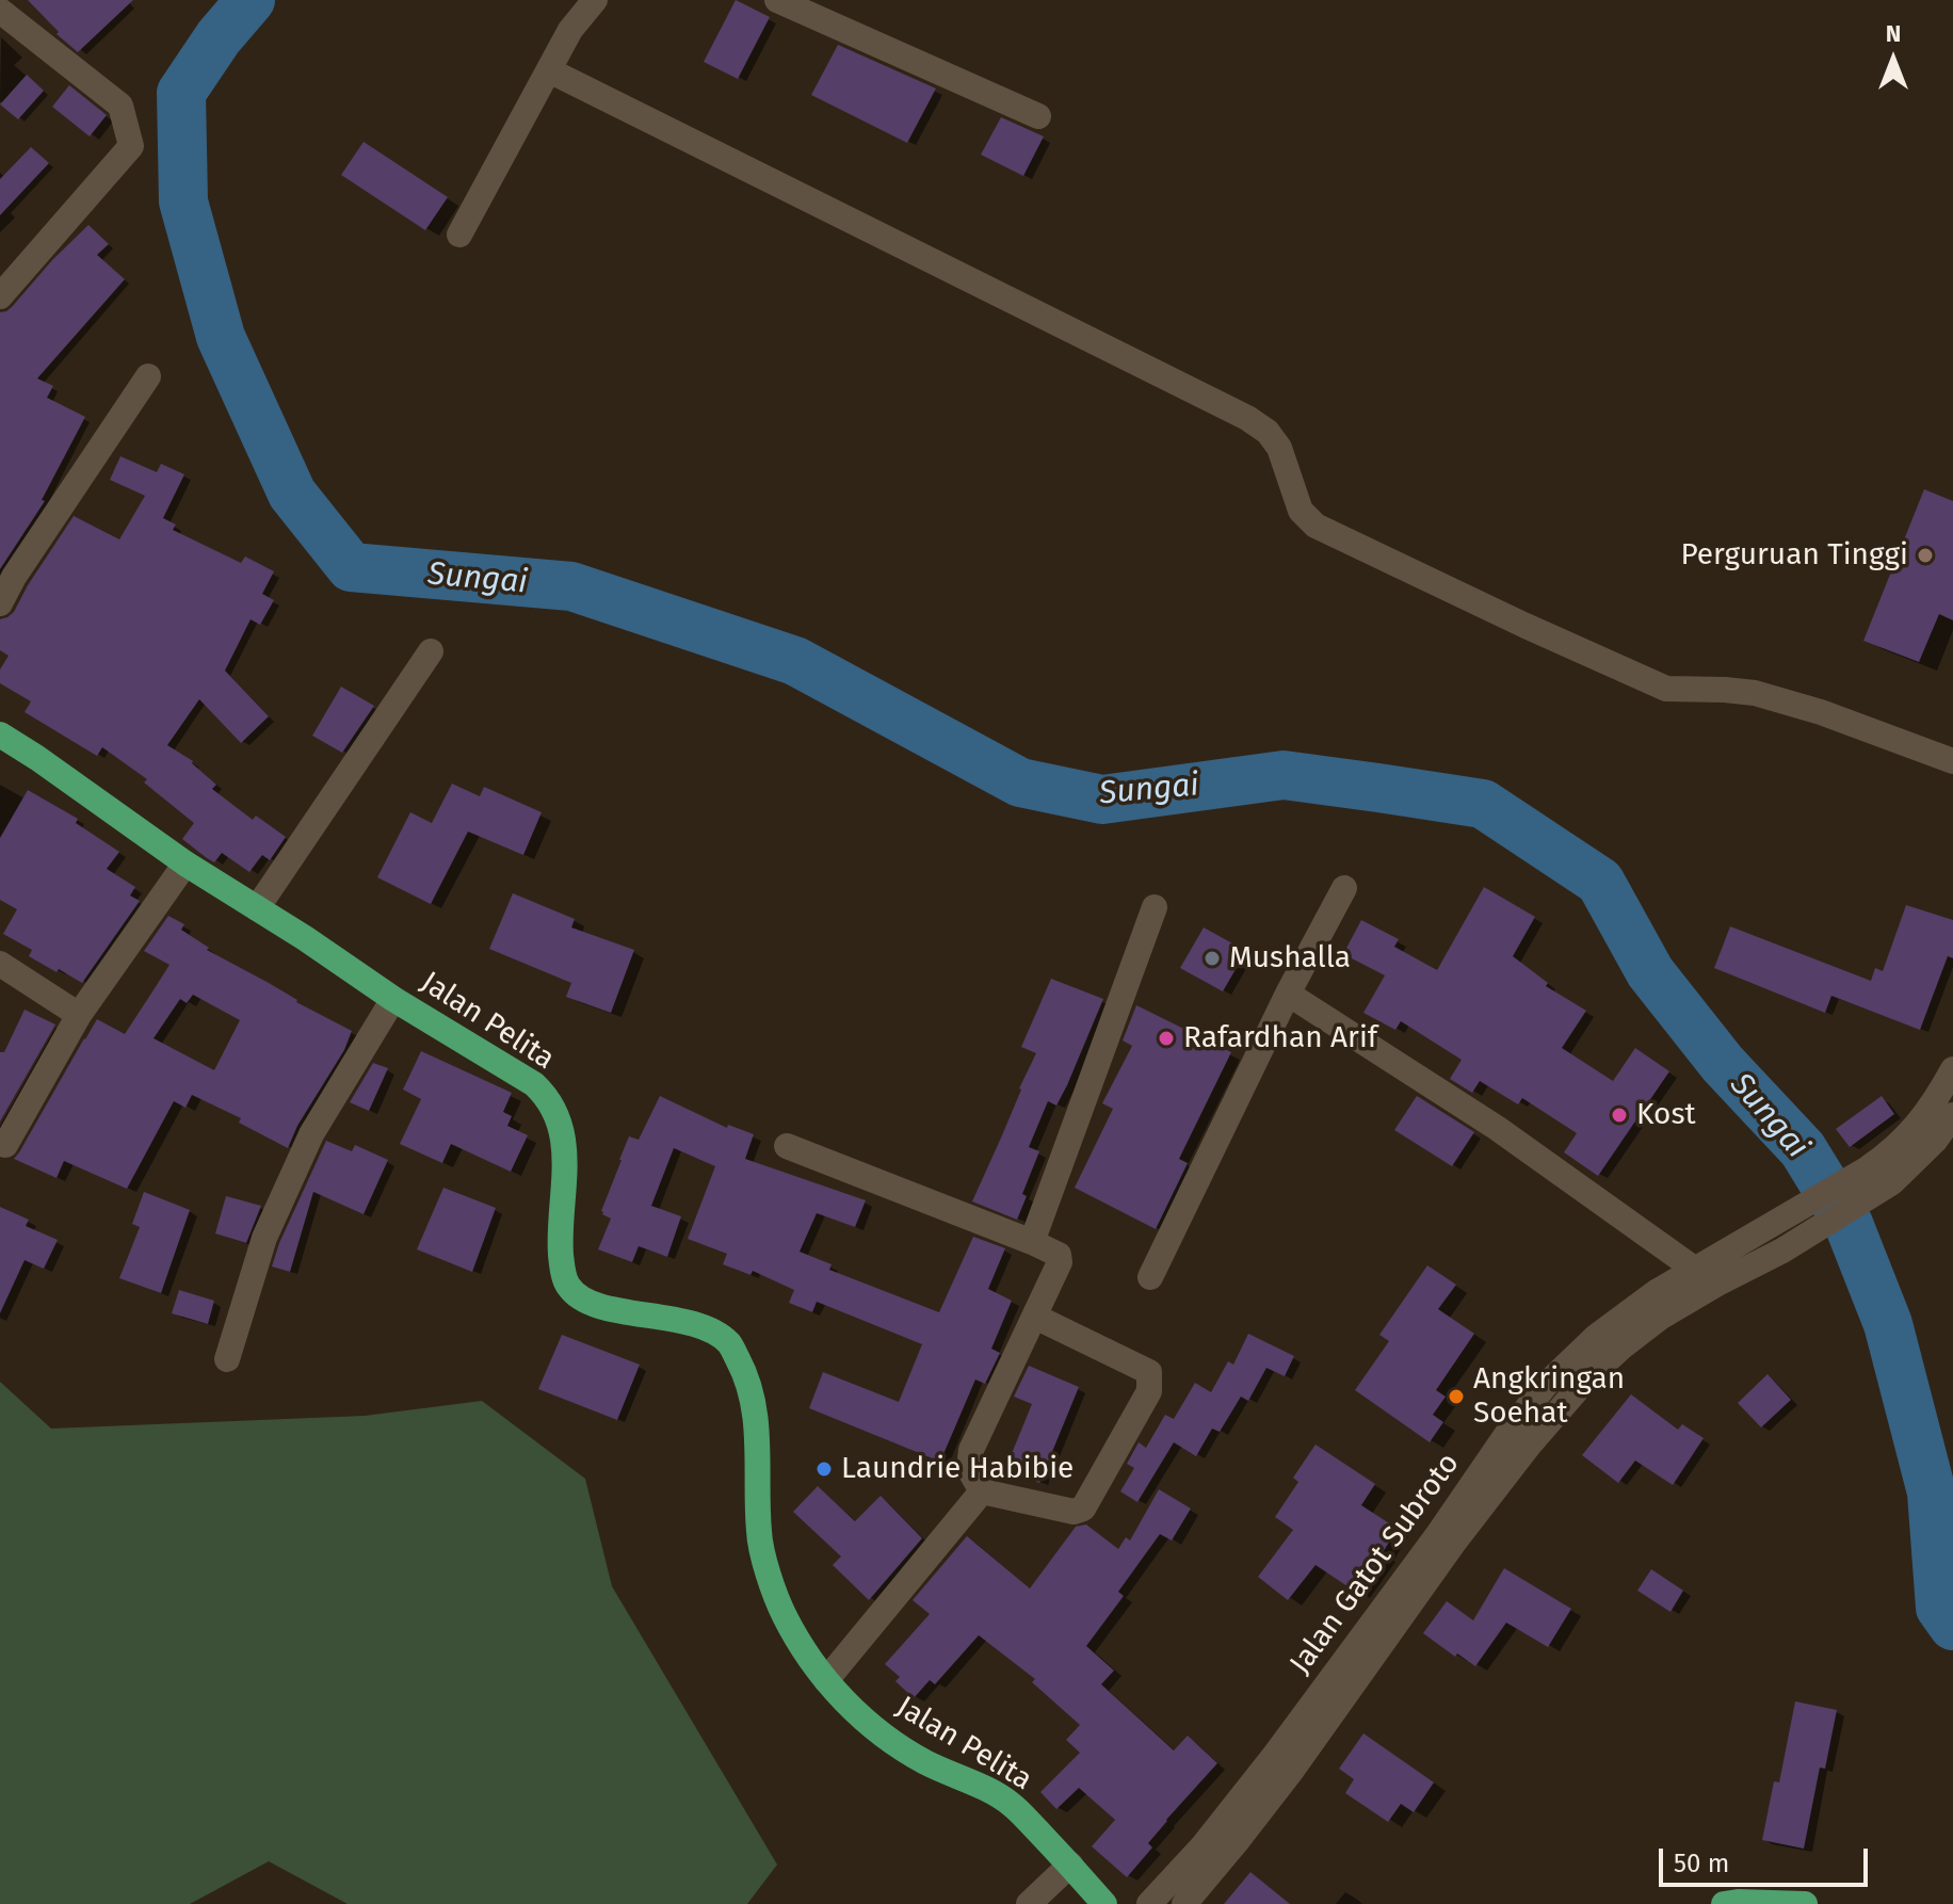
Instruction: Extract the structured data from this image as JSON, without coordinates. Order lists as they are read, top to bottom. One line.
{"streets":{"highway":["Jalan Pelita"],"street":["Jalan Gatot Subroto"]},"water":["Sungai"],"places":["Perguruan Tinggi","Mushalla","Rafardhan Arif","Kost","Angkringan Soehat","Laundrie Habibie"],"scale_bar":"50 m","north":"top"}
